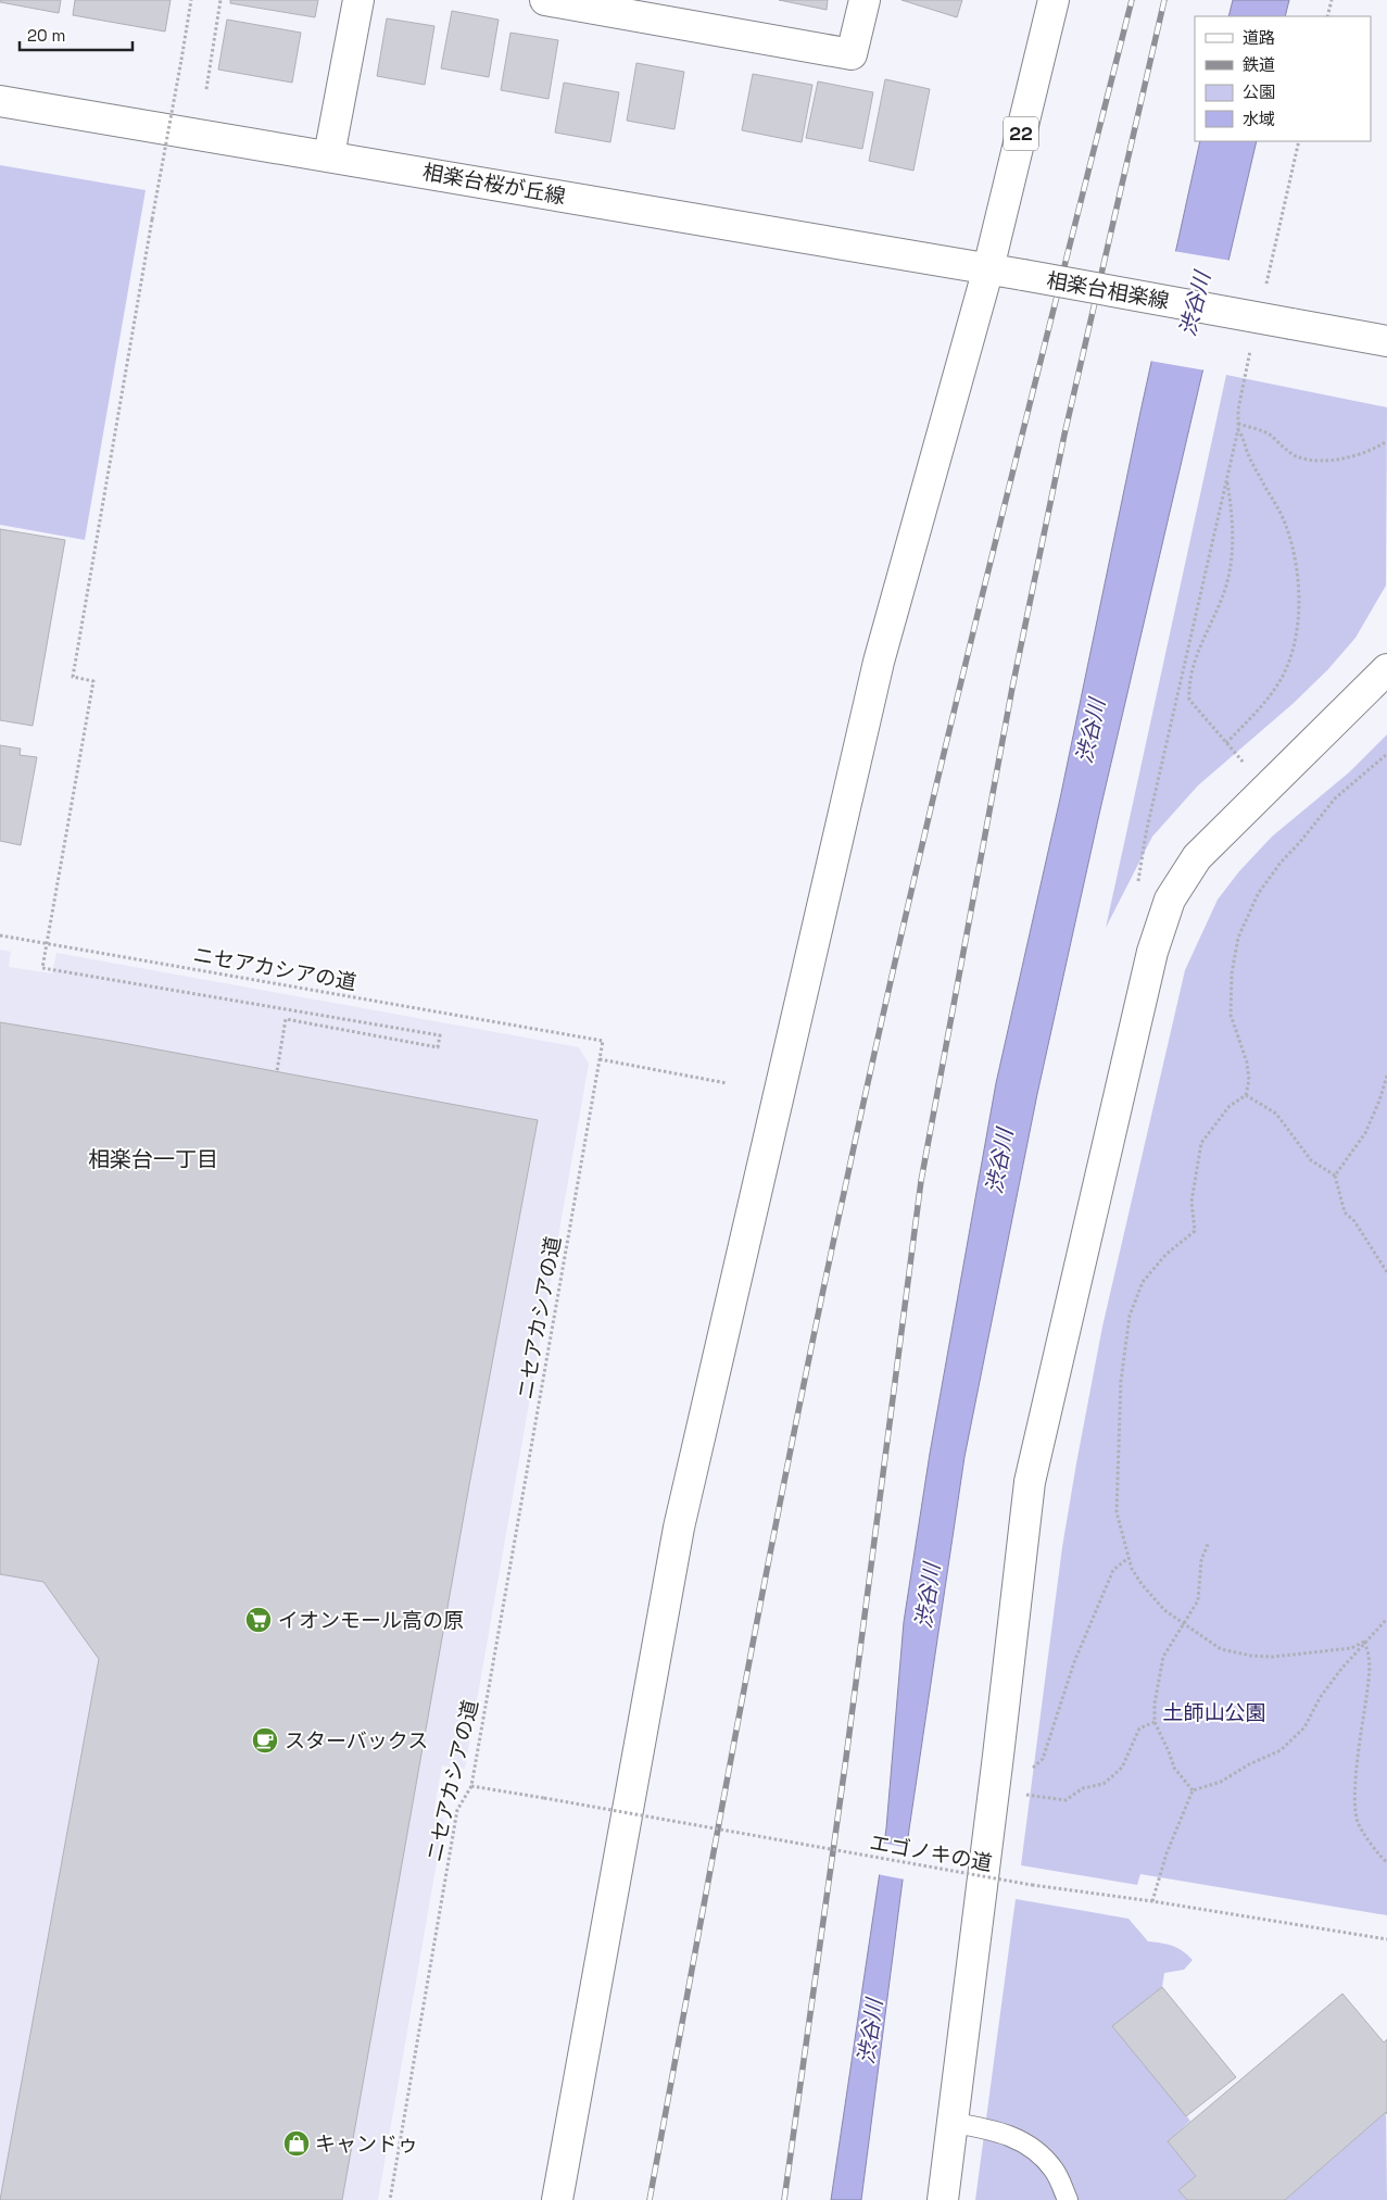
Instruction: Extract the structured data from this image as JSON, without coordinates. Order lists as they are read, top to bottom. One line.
{"streets":{"street":["22","相楽台桜が丘線","相楽台相楽線"],"path":["ニセアカシアの道","エゴノキの道"]},"crossings":[["22","相楽台桜が丘線"],["22","相楽台相楽線"],["相楽台桜が丘線","相楽台相楽線"],["ニセアカシアの道","エゴノキの道"]],"districts":["相楽台一丁目"],"water":["渋谷川"],"parks":["土師山公園"],"places":{"supermarket":["イオンモール高の原"],"cafe":["スターバックス"],"shop":["キャンドゥ"]},"legend":["道路","鉄道","公園","水域"],"scale_bar":"20 m"}
